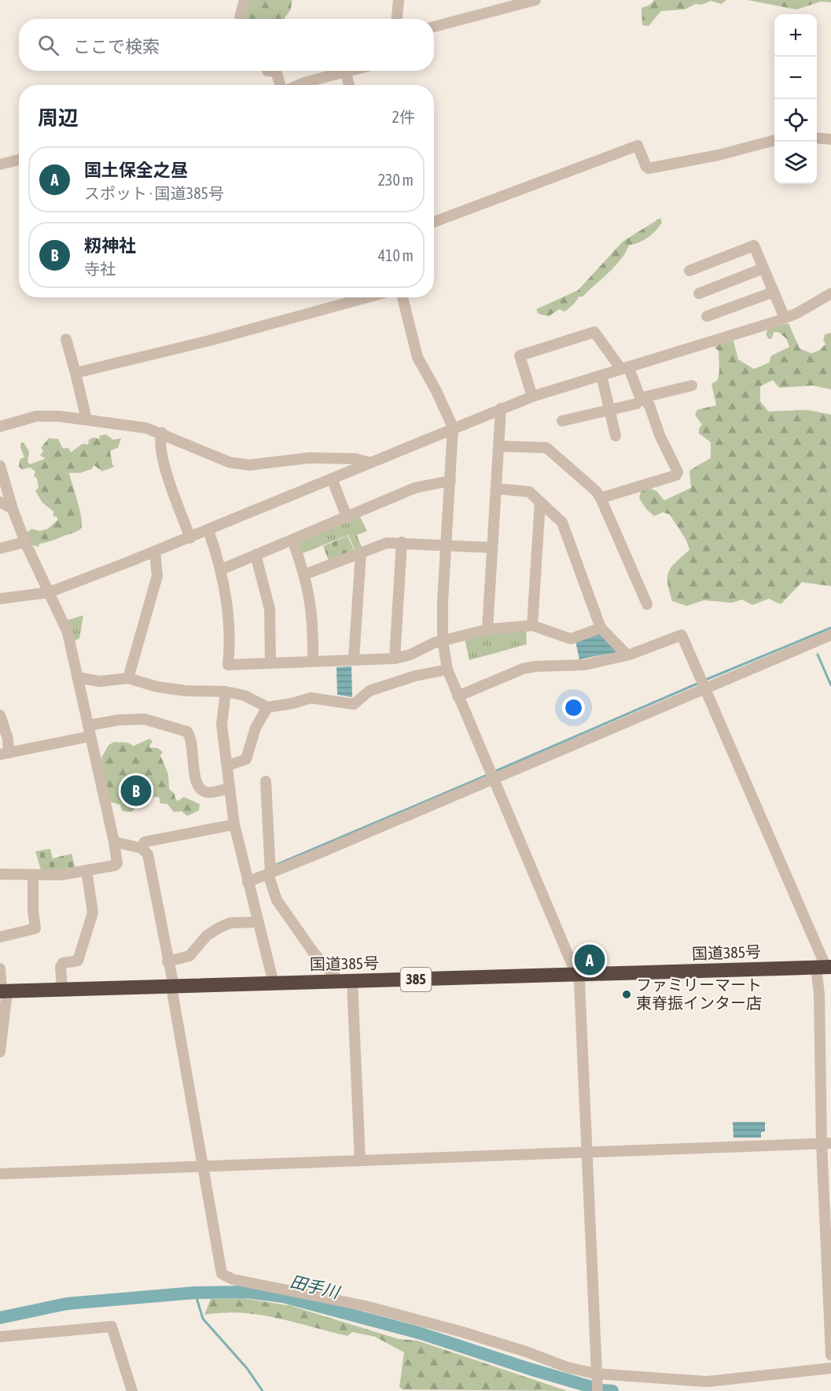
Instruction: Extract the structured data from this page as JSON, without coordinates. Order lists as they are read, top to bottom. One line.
{"streets":{"highway":["国道385号","385"]},"water":["田手川"],"places":["ファミリーマート 東脊振インター店"],"page":{"map_buttons":["+","−"],"search":"ここで検索","heading":["周辺","2件"],"list":[{"mark":"A","name":"国土保全之昼","note":"スポット · 国道385号","value":"230 m"},{"mark":"B","name":"籾神社","note":"寺社","value":"410 m"}],"pins":["B","A"]}}
